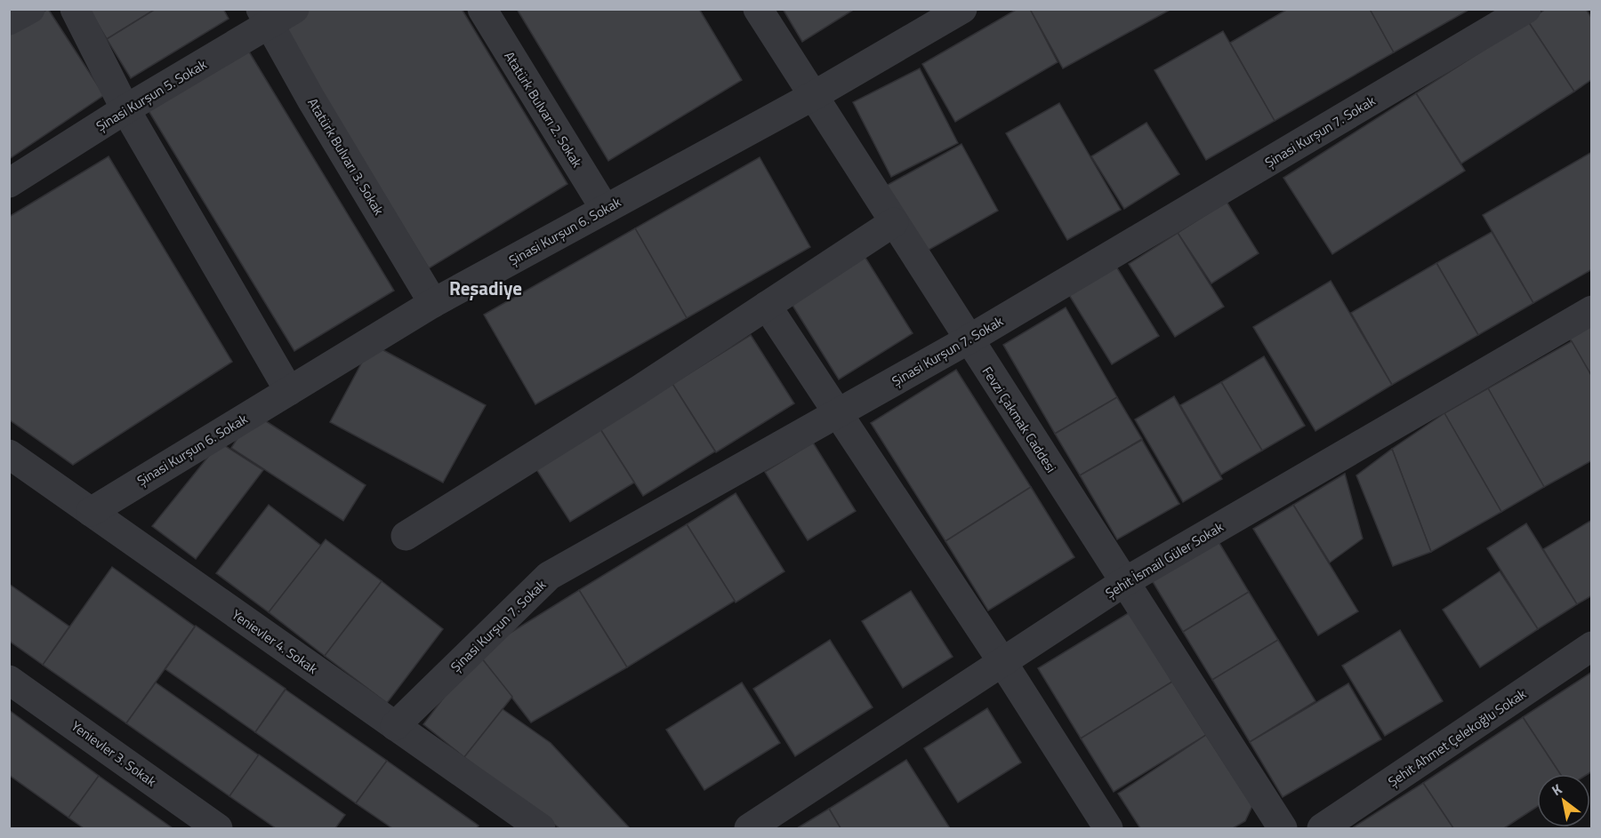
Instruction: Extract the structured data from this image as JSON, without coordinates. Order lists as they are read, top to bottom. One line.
{"streets":{"street":["Şinasi Kurşun 5. Sokak","Atatürk Bulvarı 2. Sokak","Şinasi Kurşun 7. Sokak","Atatürk Bulvarı 3. Sokak","Şinasi Kurşun 6. Sokak","Fevzi Çakmak Caddesi","Şehit İsmail Güler Sokak","Yenievler 4. Sokak","Şehit Ahmet Çelekoğlu Sokak","Yenievler 3. Sokak"]},"crossings":[["Şinasi Kurşun 5. Sokak","Atatürk Bulvarı 3. Sokak"],["Atatürk Bulvarı 2. Sokak","Şinasi Kurşun 6. Sokak"],["Şinasi Kurşun 7. Sokak","Fevzi Çakmak Caddesi"],["Şinasi Kurşun 7. Sokak","Yenievler 4. Sokak"],["Atatürk Bulvarı 3. Sokak","Şinasi Kurşun 6. Sokak"],["Şinasi Kurşun 6. Sokak","Fevzi Çakmak Caddesi"],["Şinasi Kurşun 6. Sokak","Yenievler 4. Sokak"],["Fevzi Çakmak Caddesi","Şehit İsmail Güler Sokak"]],"districts":["Reşadiye"],"north":"top left"}
